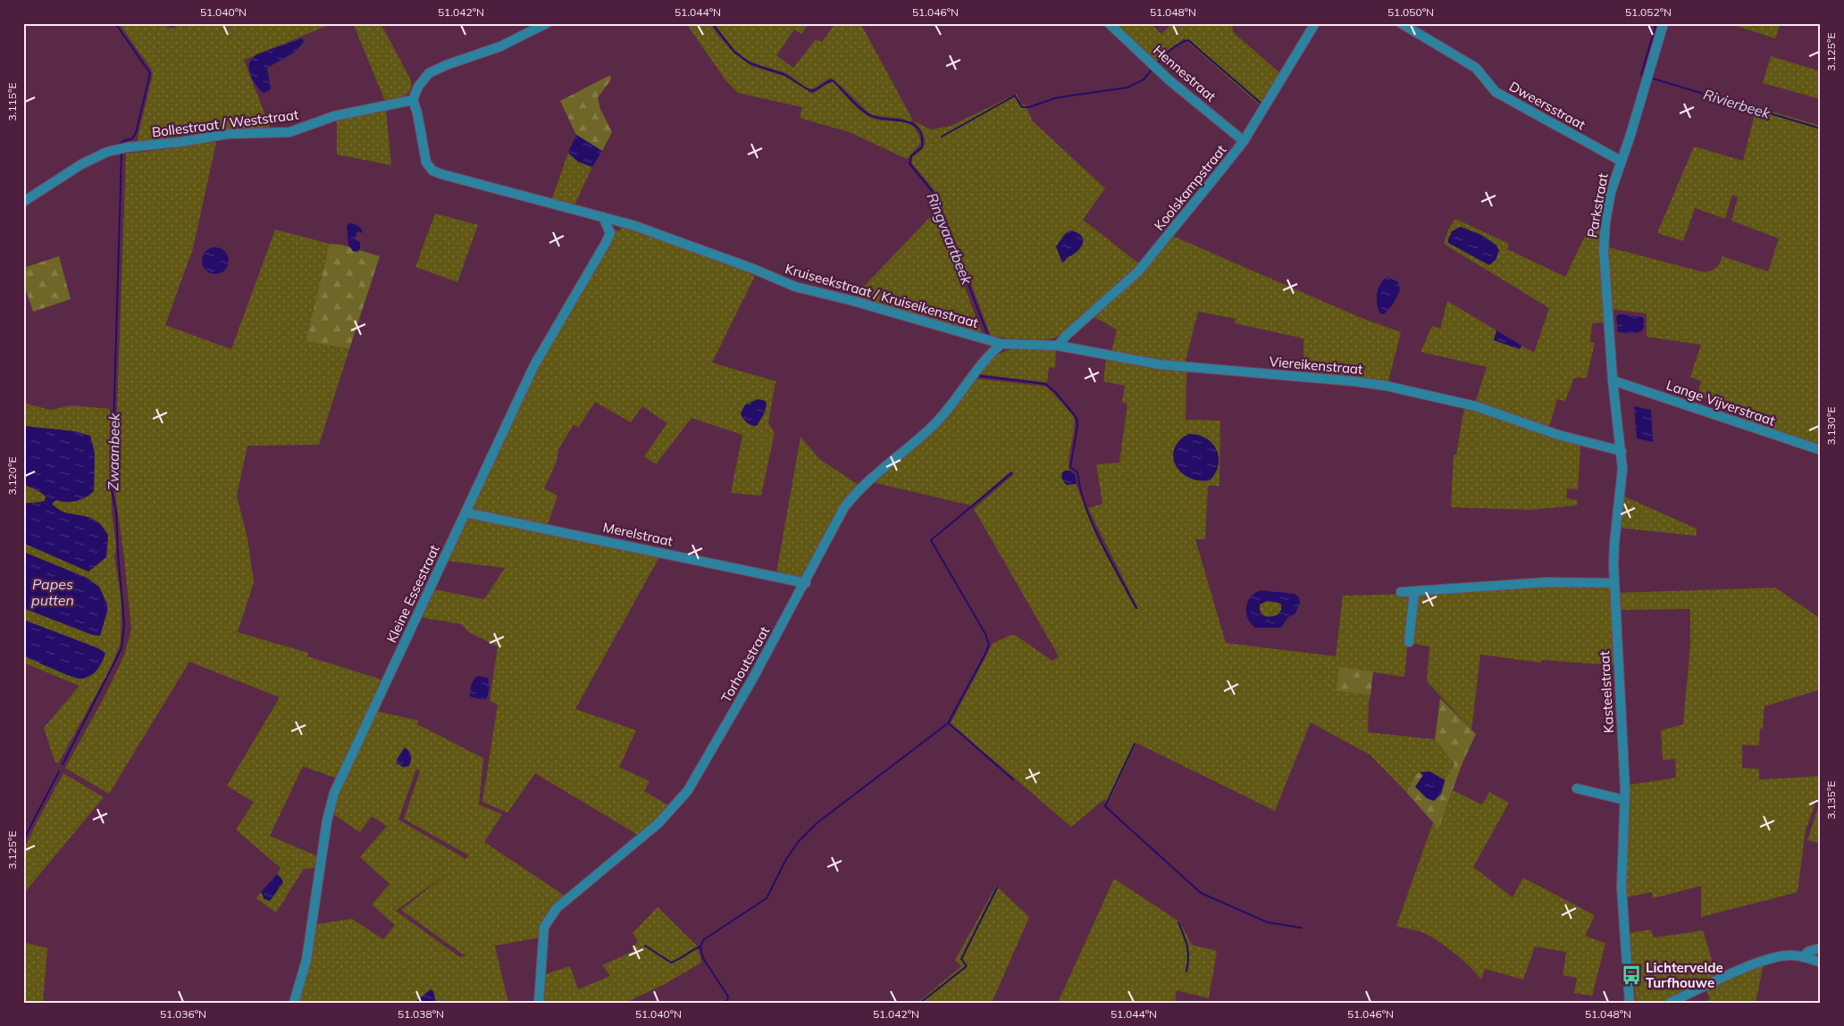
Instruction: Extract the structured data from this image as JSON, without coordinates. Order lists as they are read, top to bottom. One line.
{"streets":{"street":["Hennestraat","Dweersstraat","Bollestraat / Weststraat","Koolskampstraat","Parkstraat","Kruiseekstraat / Kruiseikenstraat","Viereikenstraat","Lange Vijverstraat","Merelstraat","Kleine Essestraat","Torhoutstraat","Kasteelstraat"]},"crossings":[["Hennestraat","Koolskampstraat"],["Dweersstraat","Parkstraat"],["Bollestraat / Weststraat","Kruiseekstraat / Kruiseikenstraat"],["Koolskampstraat","Viereikenstraat"],["Parkstraat","Viereikenstraat"],["Parkstraat","Lange Vijverstraat"],["Parkstraat","Kasteelstraat"],["Kruiseekstraat / Kruiseikenstraat","Viereikenstraat"],["Kruiseekstraat / Kruiseikenstraat","Kleine Essestraat"],["Kruiseekstraat / Kruiseikenstraat","Torhoutstraat"],["Viereikenstraat","Torhoutstraat"],["Viereikenstraat","Kasteelstraat"],["Merelstraat","Kleine Essestraat"],["Merelstraat","Torhoutstraat"]],"water":["Rivierbeek","Ringvaartbeek","Zwaanbeek","Papes putten"],"places":{"bus stop":["Lichtervelde Turfhouwe"]},"coordinates":["51.040°N","51.042°N","51.044°N","51.046°N","51.048°N","51.050°N","51.052°N","3.125°E","3.115°E","3.130°E","3.120°E","3.135°E","51.036°N","51.038°N"]}
